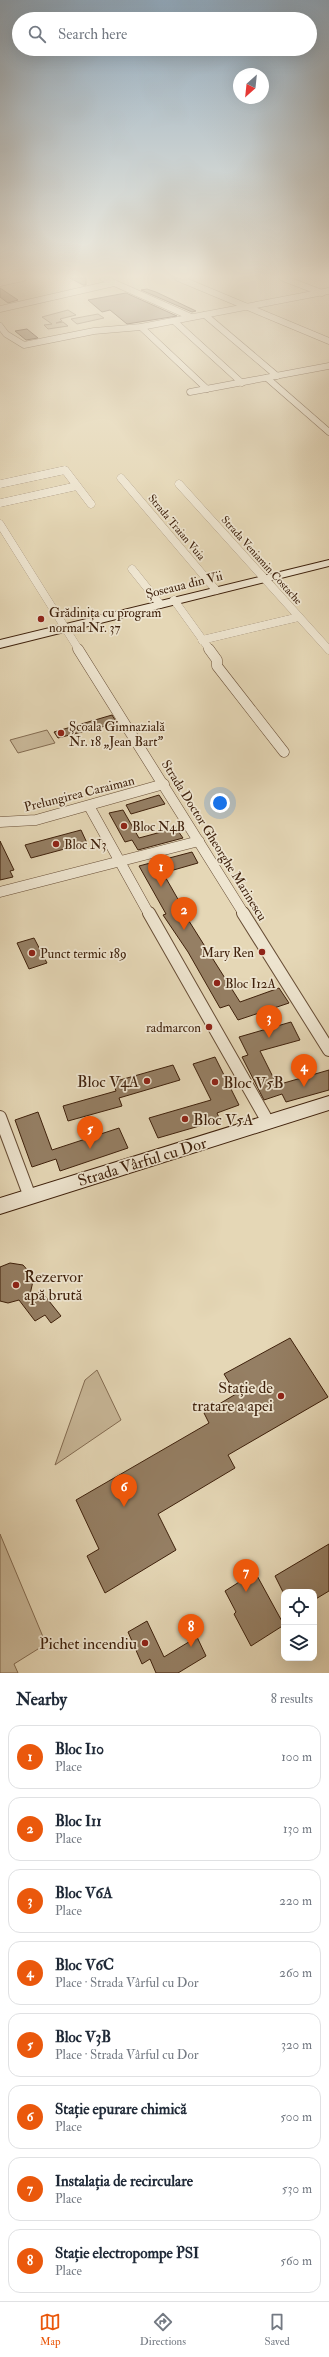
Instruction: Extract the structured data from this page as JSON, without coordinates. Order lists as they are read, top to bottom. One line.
{"streets":{"street":["Strada Traian Vuia","Strada Veniamin Costache","Șoseaua din Vii","Prelungirea Caraiman","Strada Doctor Gheorghe Marinescu","Strada Vârful cu Dor"]},"crossings":[["Strada Traian Vuia","Șoseaua din Vii"],["Strada Veniamin Costache","Șoseaua din Vii"],["Șoseaua din Vii","Strada Doctor Gheorghe Marinescu"],["Prelungirea Caraiman","Strada Doctor Gheorghe Marinescu"]],"places":["Grădinița cu program normal Nr. 37","Școala Gimnazială Nr. 18 „Jean Bart”","Bloc N4B","Bloc N3","Mary Ren","Punct termic 189","Bloc I12A","radmarcon","Bloc V4A","Bloc V5B","Bloc V5A","Rezervor apă brută","Stație de tratare a apei","Pichet incendiu"],"north":"bottom left","page":{"search":"Search here","pins":["1","2","3","4","5","6","7","8"],"heading":["Nearby","8 results"],"list":[{"mark":"1","name":"Bloc I10","note":"Place","value":"100 m"},{"mark":"2","name":"Bloc I11","note":"Place","value":"130 m"},{"mark":"3","name":"Bloc V6A","note":"Place","value":"220 m"},{"mark":"4","name":"Bloc V6C","note":"Place · Strada Vârful cu Dor","value":"260 m"},{"mark":"5","name":"Bloc V3B","note":"Place · Strada Vârful cu Dor","value":"320 m"},{"mark":"6","name":"Stație epurare chimică","note":"Place","value":"500 m"},{"mark":"7","name":"Instalația de recirculare","note":"Place","value":"530 m"},{"mark":"8","name":"Stație electropompe PSI","note":"Place","value":"560 m"}],"nav":["Map","Directions","Saved"]}}
